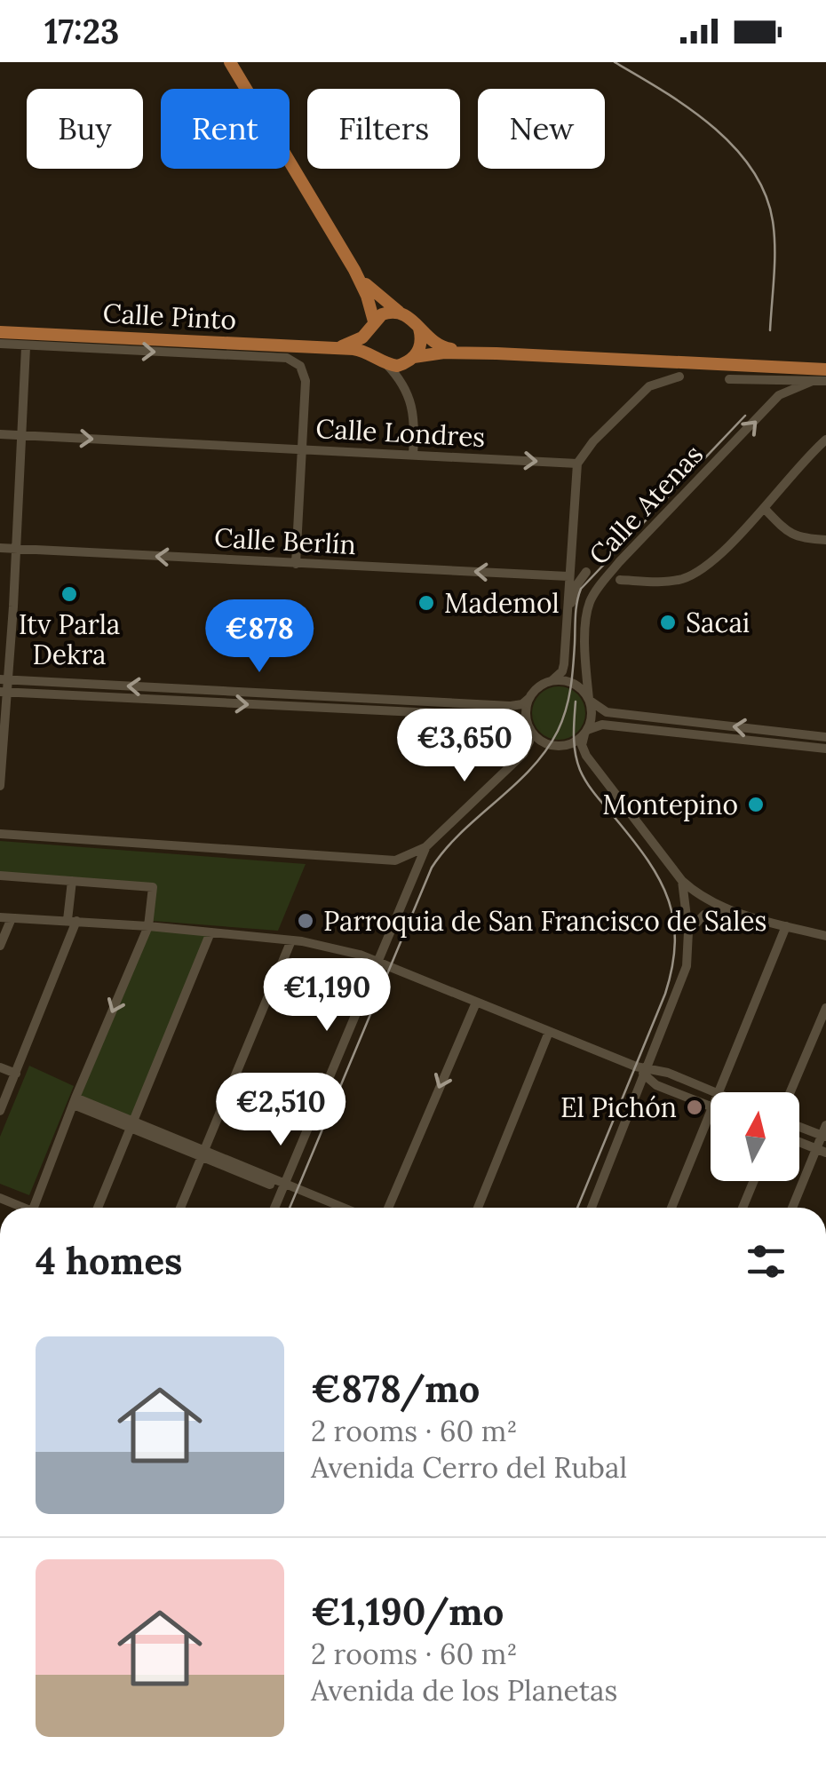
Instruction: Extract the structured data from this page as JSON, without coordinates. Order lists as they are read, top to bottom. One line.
{"streets":{"main road":["Calle Pinto"],"street":["Calle Londres","Calle Atenas","Calle Berlín"]},"one_way":["Calle Londres","Calle Berlín"],"places":["Itv Parla Dekra","Mademol","Sacai","Montepino","Parroquia de San Francisco de Sales","El Pichón"],"north":"top","page":{"status":"17:23","chip":["Buy","Rent","Filters","New"],"price":["€878","€3,650","€1,190","€2,510"],"heading":"4 homes","list":[{"name":"€878/mo","note":"2 rooms · 60 m² · Avenida Cerro del Rubal"},{"name":"€1,190/mo","note":"2 rooms · 60 m² · Avenida de los Planetas"}]}}
